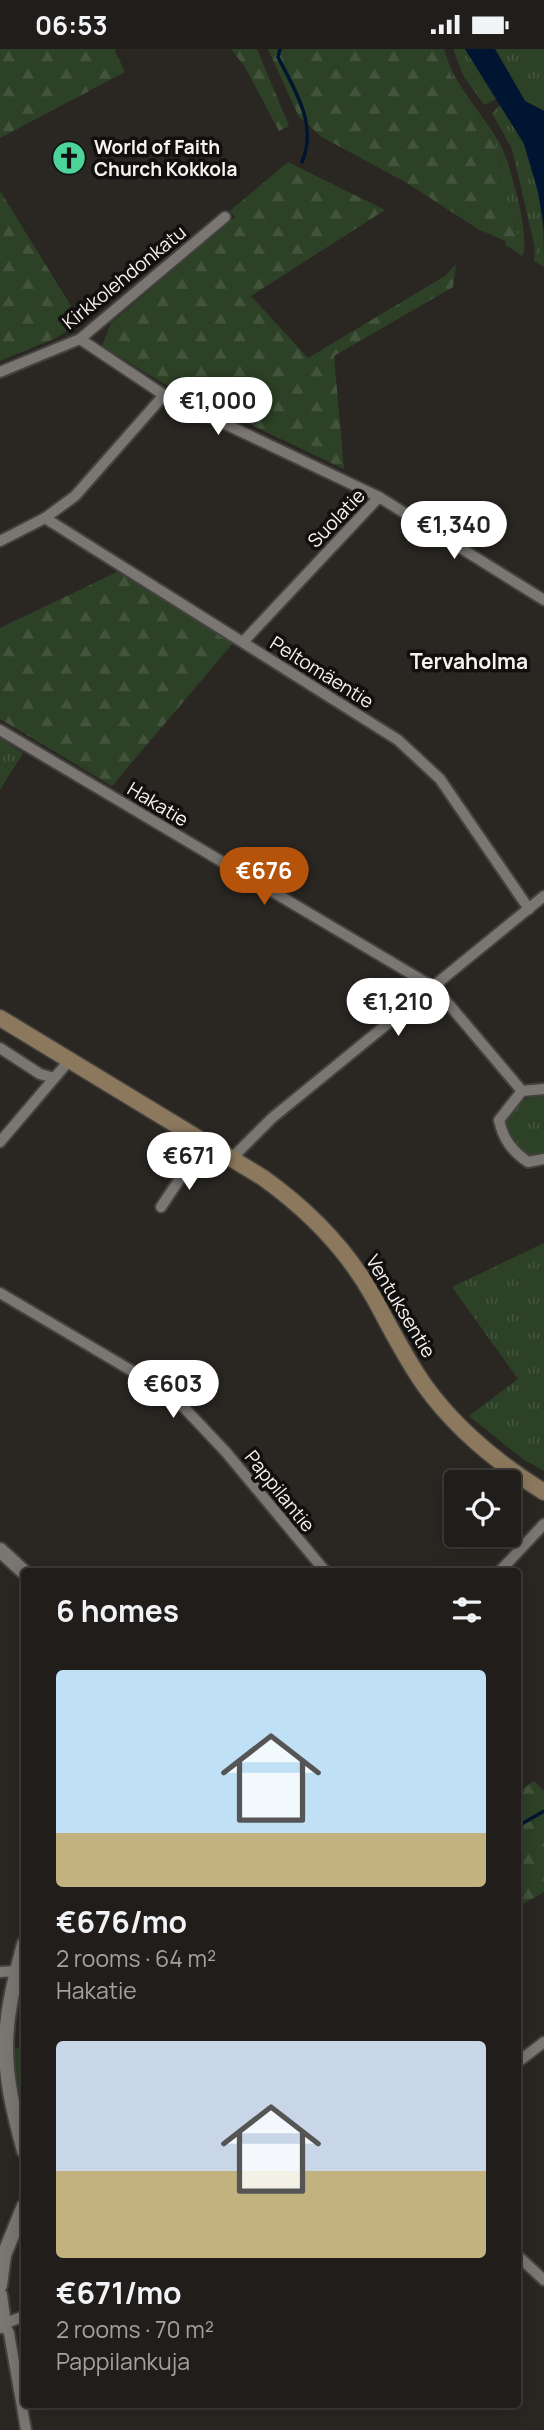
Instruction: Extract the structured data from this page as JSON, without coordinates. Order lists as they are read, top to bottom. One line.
{"streets":{"main road":["Ventuksentie"],"street":["Kirkkolehdonkatu","Suolatie","Peltomäentie","Hakatie","Pappilantie"]},"crossings":[["Suolatie","Peltomäentie"]],"districts":["Tervaholma"],"places":{"church":["World of Faith Church Kokkola"]},"page":{"status":"06:53","price":["€1,000","€1,340","€676","€1,210","€671","€603"],"heading":"6 homes","list":[{"name":"€676/mo","note":"2 rooms · 64 m² · Hakatie"},{"name":"€671/mo","note":"2 rooms · 70 m² · Pappilankuja"}]}}
